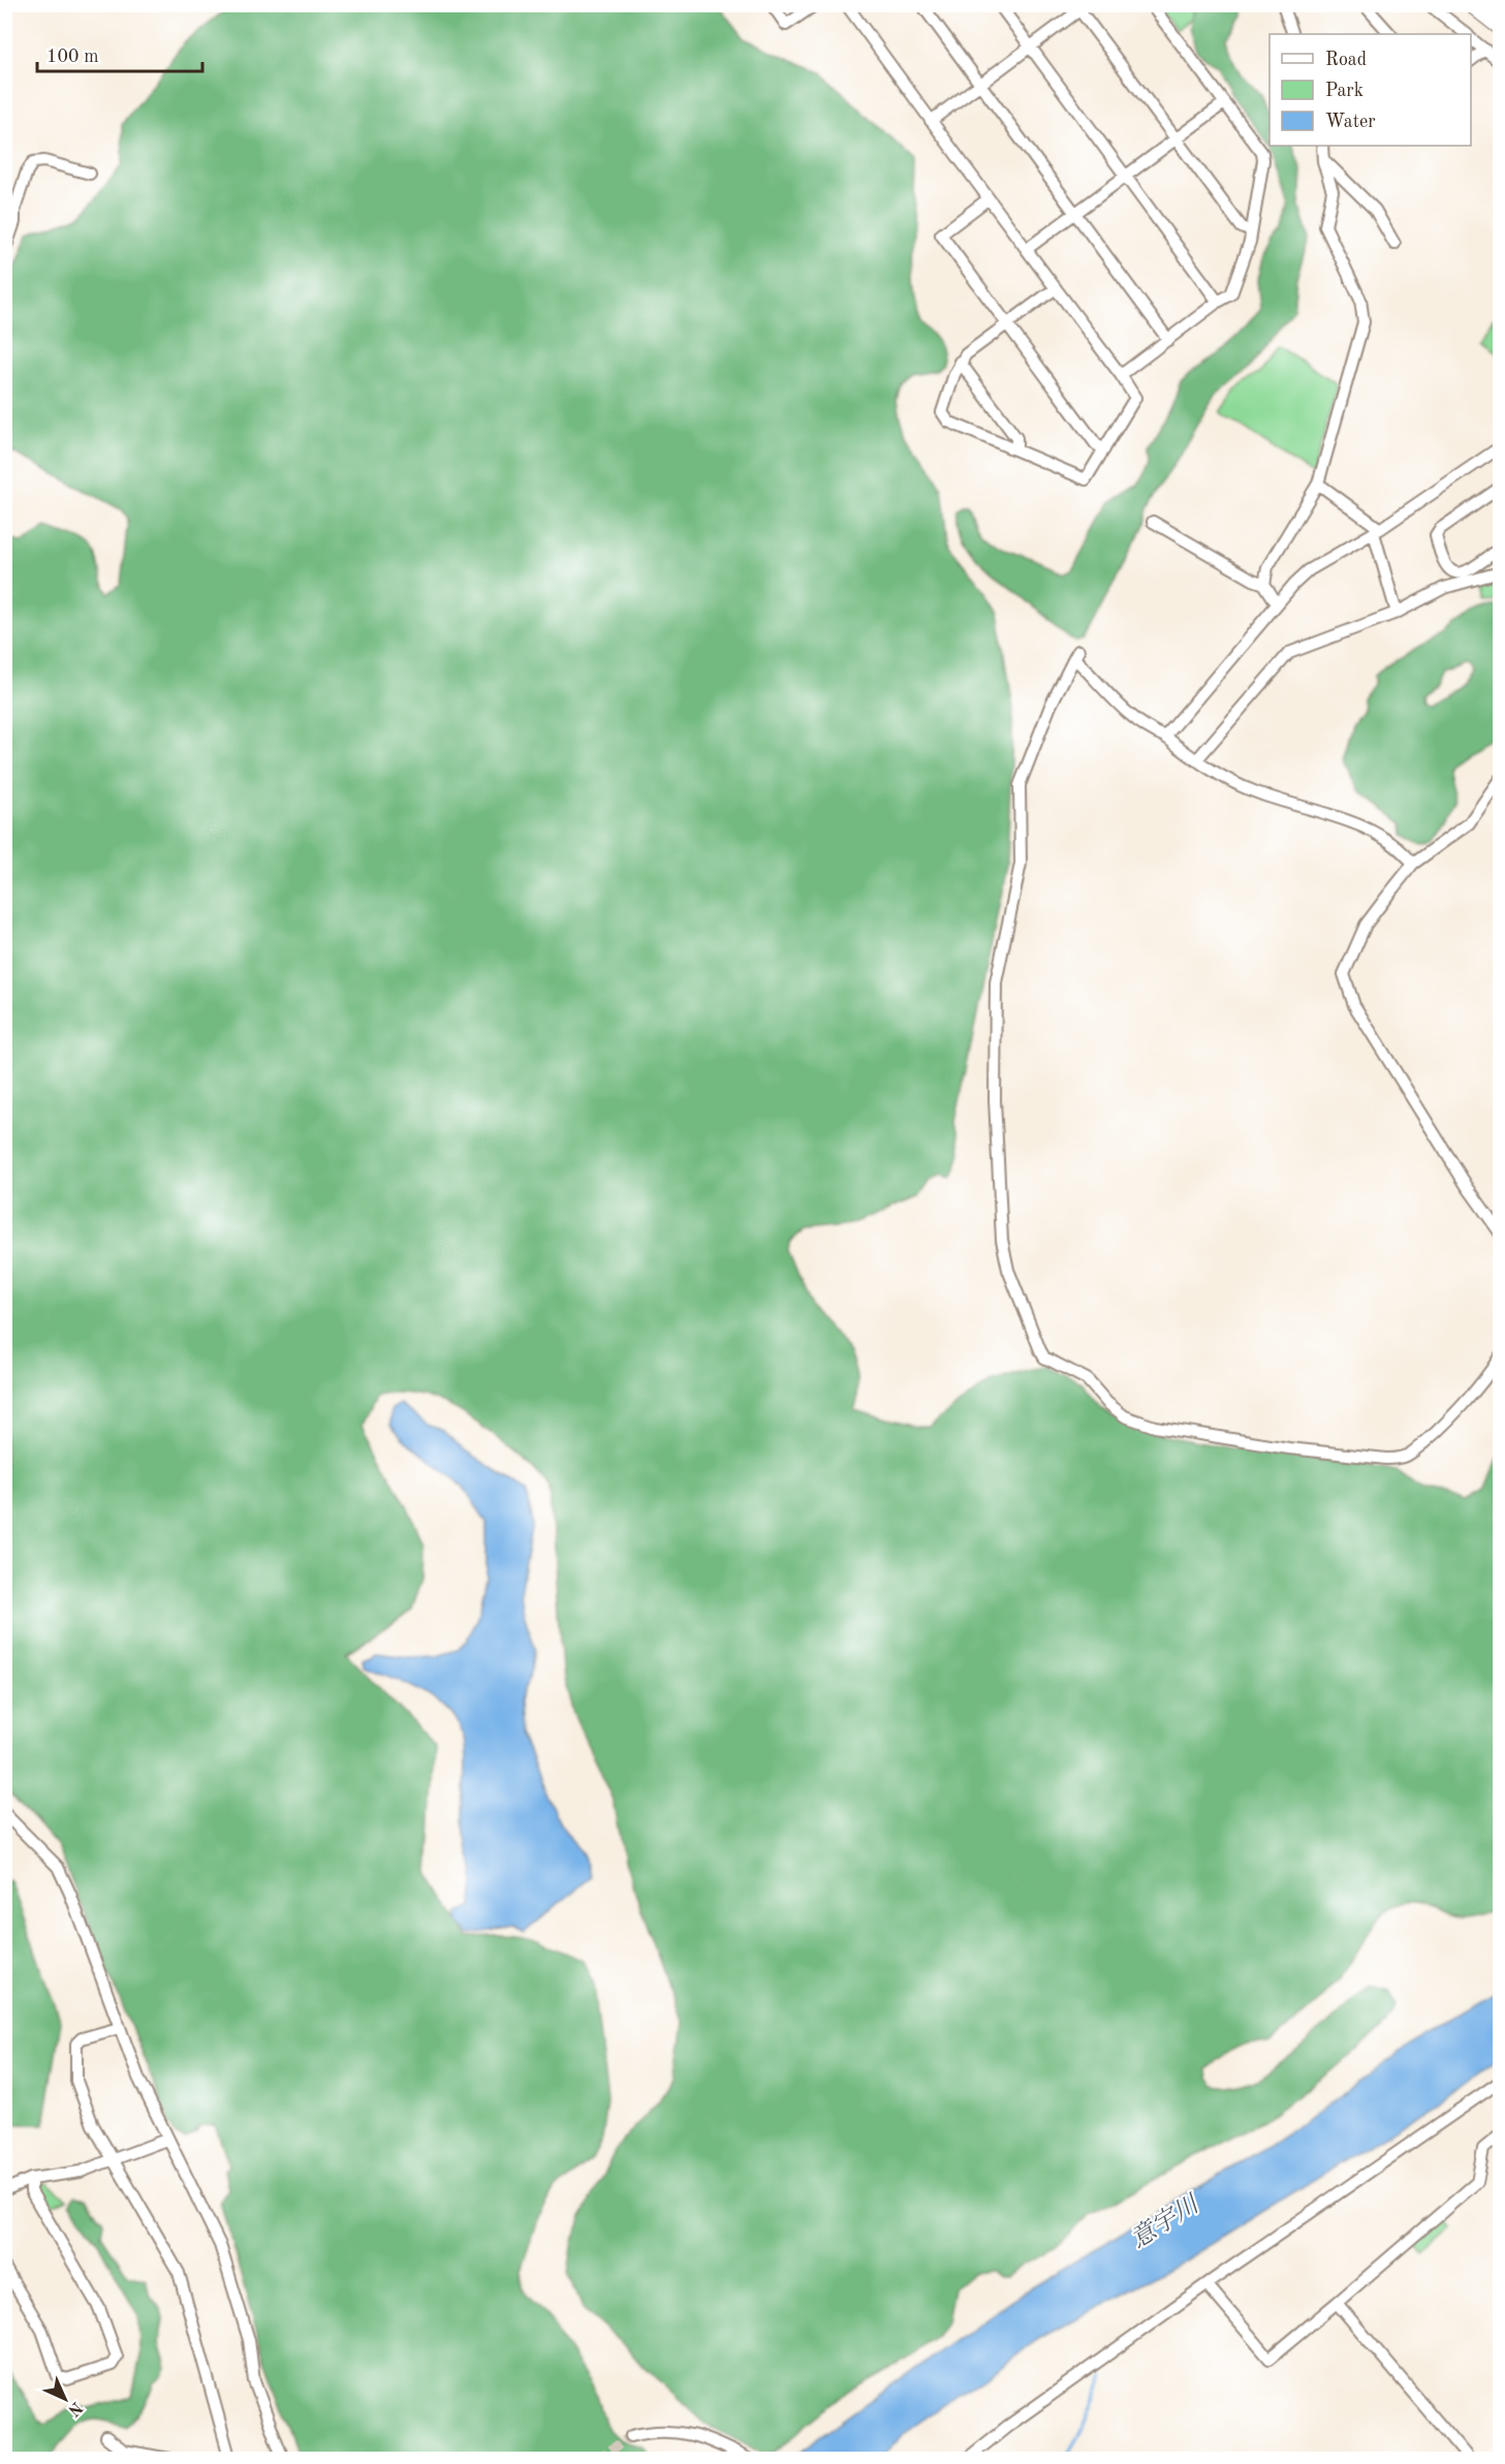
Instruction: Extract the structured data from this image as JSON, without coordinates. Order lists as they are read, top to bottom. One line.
{"water":["意宇川"],"legend":["Road","Park","Water"],"scale_bar":"100 m","north":"bottom right"}
